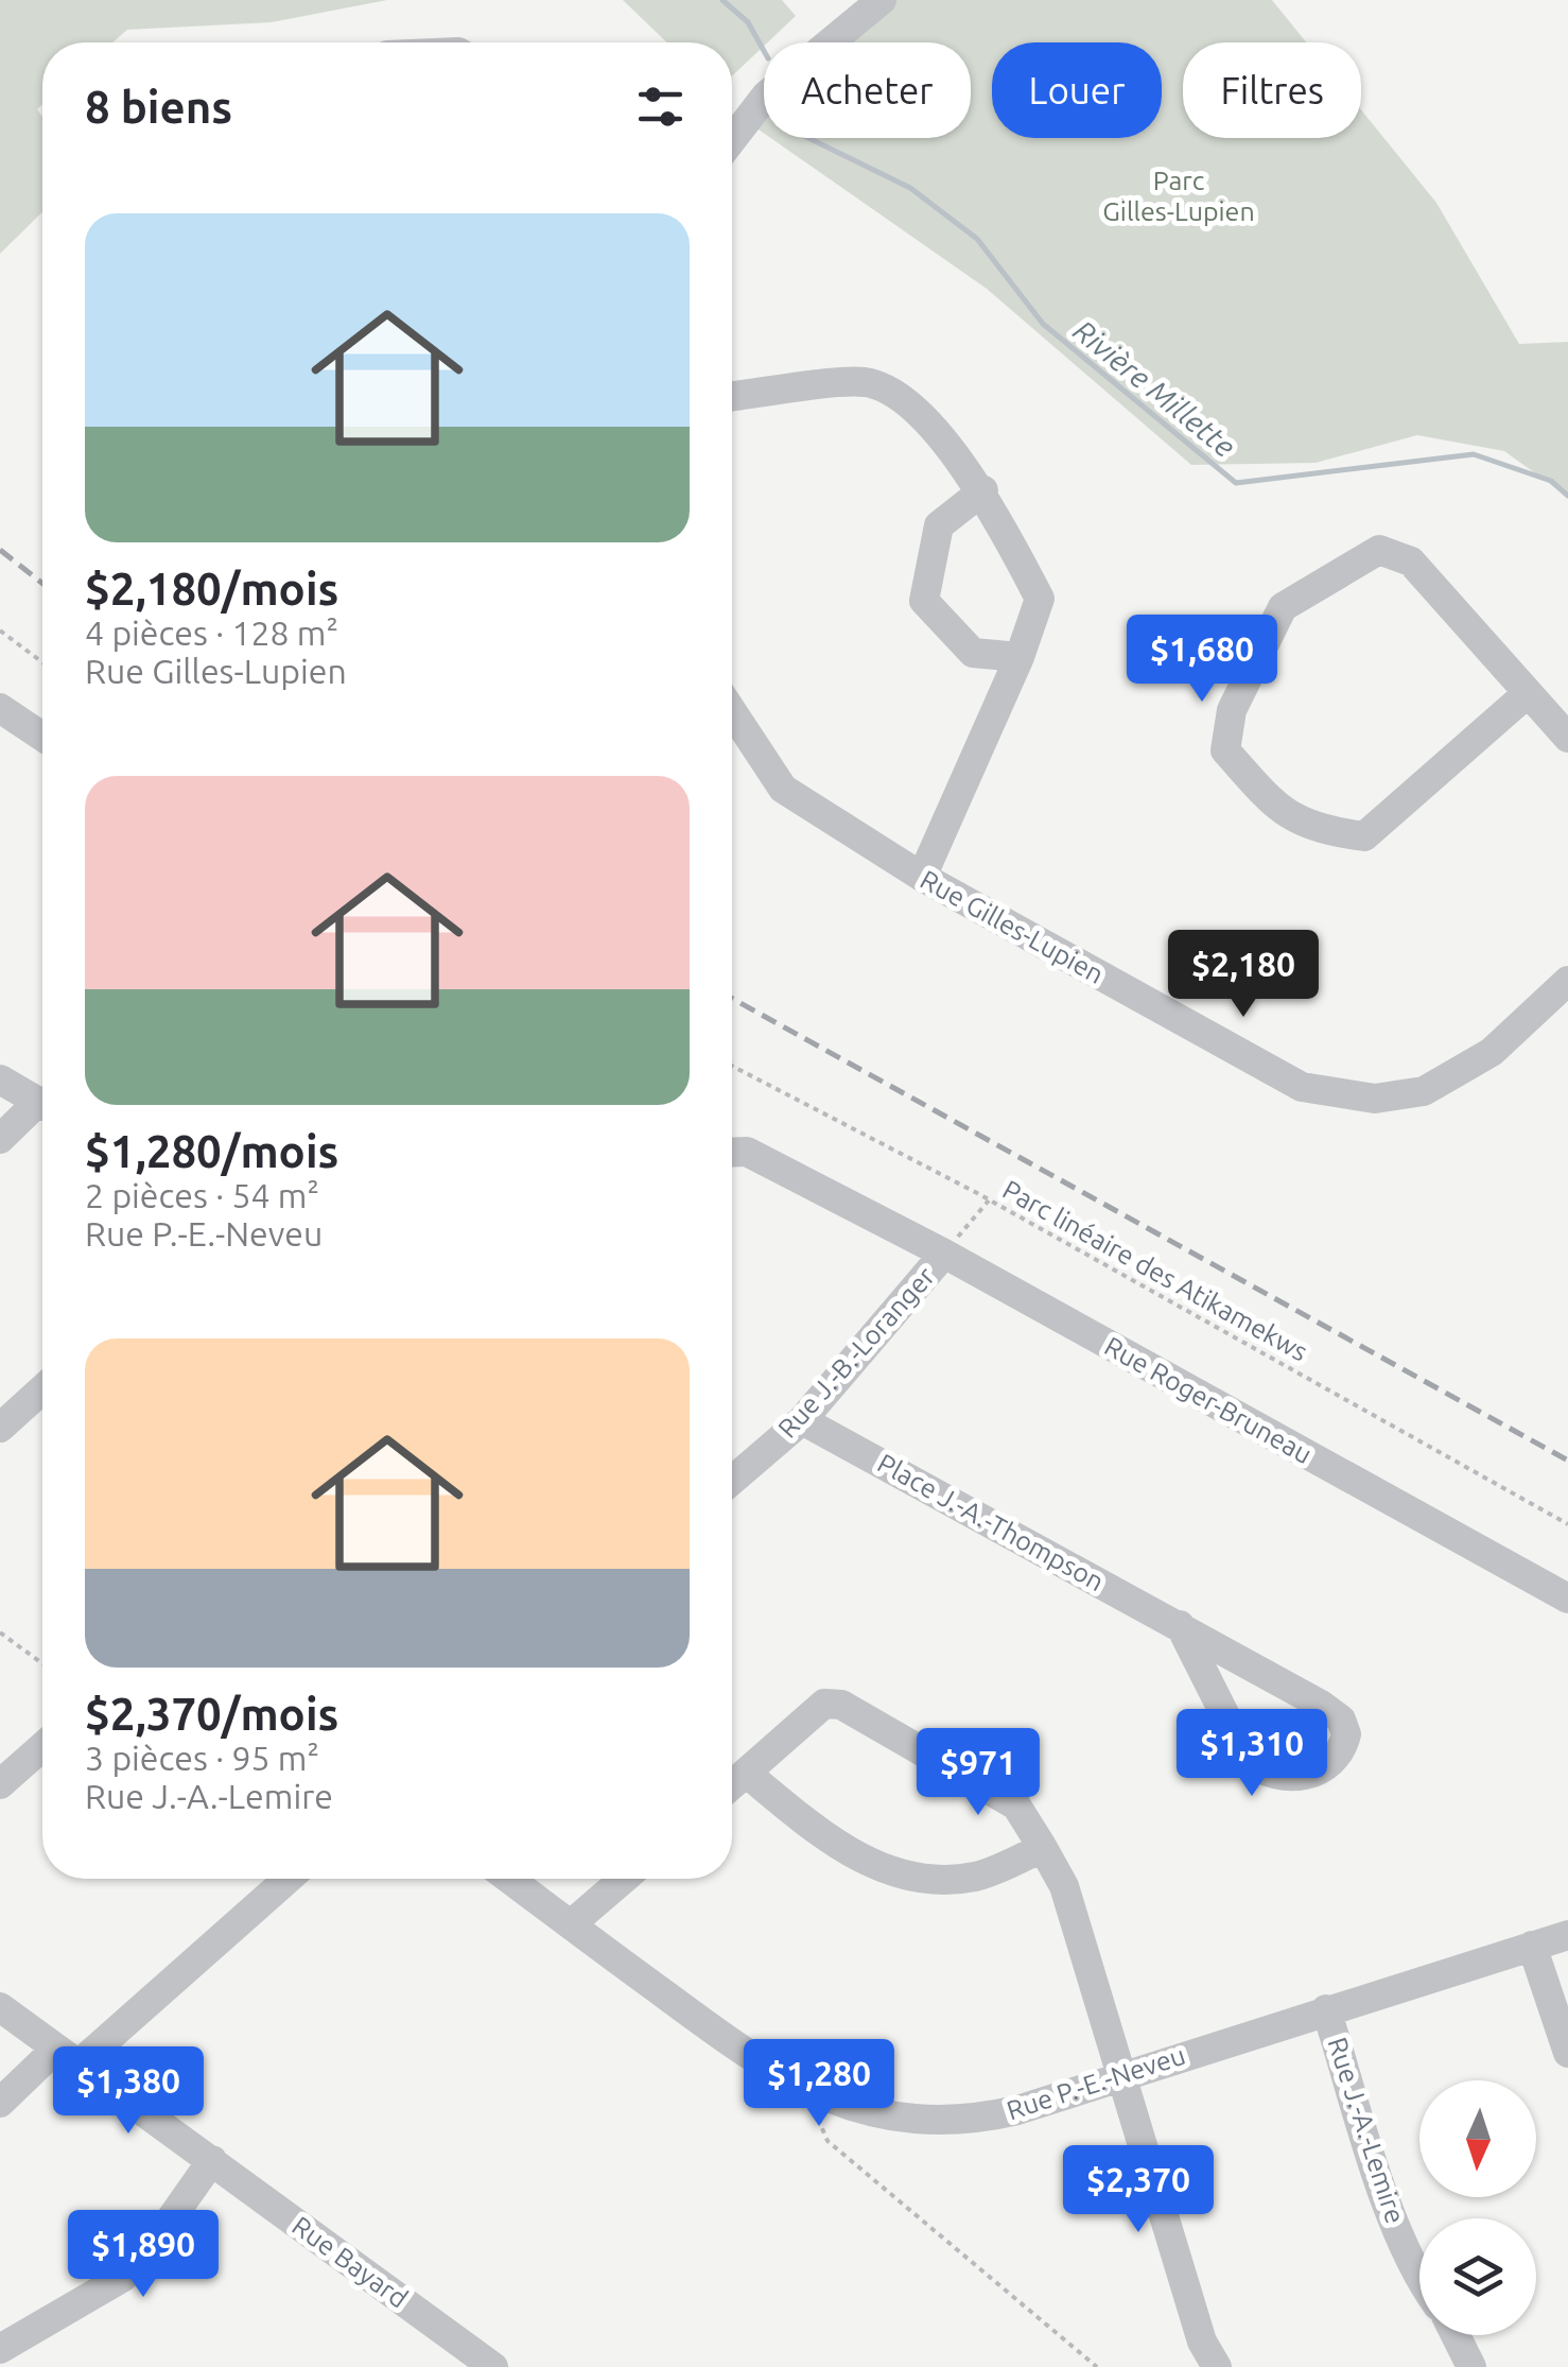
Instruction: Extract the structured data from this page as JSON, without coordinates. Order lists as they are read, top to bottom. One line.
{"streets":{"street":["Rue Gilles-Lupien","Rue J.-B.-Loranger","Rue Roger-Bruneau","Place J.-A.-Thompson","Rue P.-E.-Neveu","Rue J.-A.-Lemire","Rue Bayard"],"path":["Parc linéaire des Atikamekws"]},"crossings":[["Rue J.-B.-Loranger","Rue Roger-Bruneau"],["Rue J.-B.-Loranger","Place J.-A.-Thompson"],["Rue P.-E.-Neveu","Rue J.-A.-Lemire"]],"water":["Rivière Millette"],"parks":["Parc Gilles-Lupien"],"north":"bottom","page":{"chip":["Acheter","Louer","Filtres"],"heading":"8 biens","list":[{"name":"$2,180/mois","note":"4 pièces · 128 m² · Rue Gilles-Lupien"},{"name":"$1,280/mois","note":"2 pièces · 54 m² · Rue P.-E.-Neveu"},{"name":"$2,370/mois","note":"3 pièces · 95 m² · Rue J.-A.-Lemire"}],"price":["$1,680","$2,180","$1,310","$971","$1,280","$1,380","$2,370","$1,890"]}}
